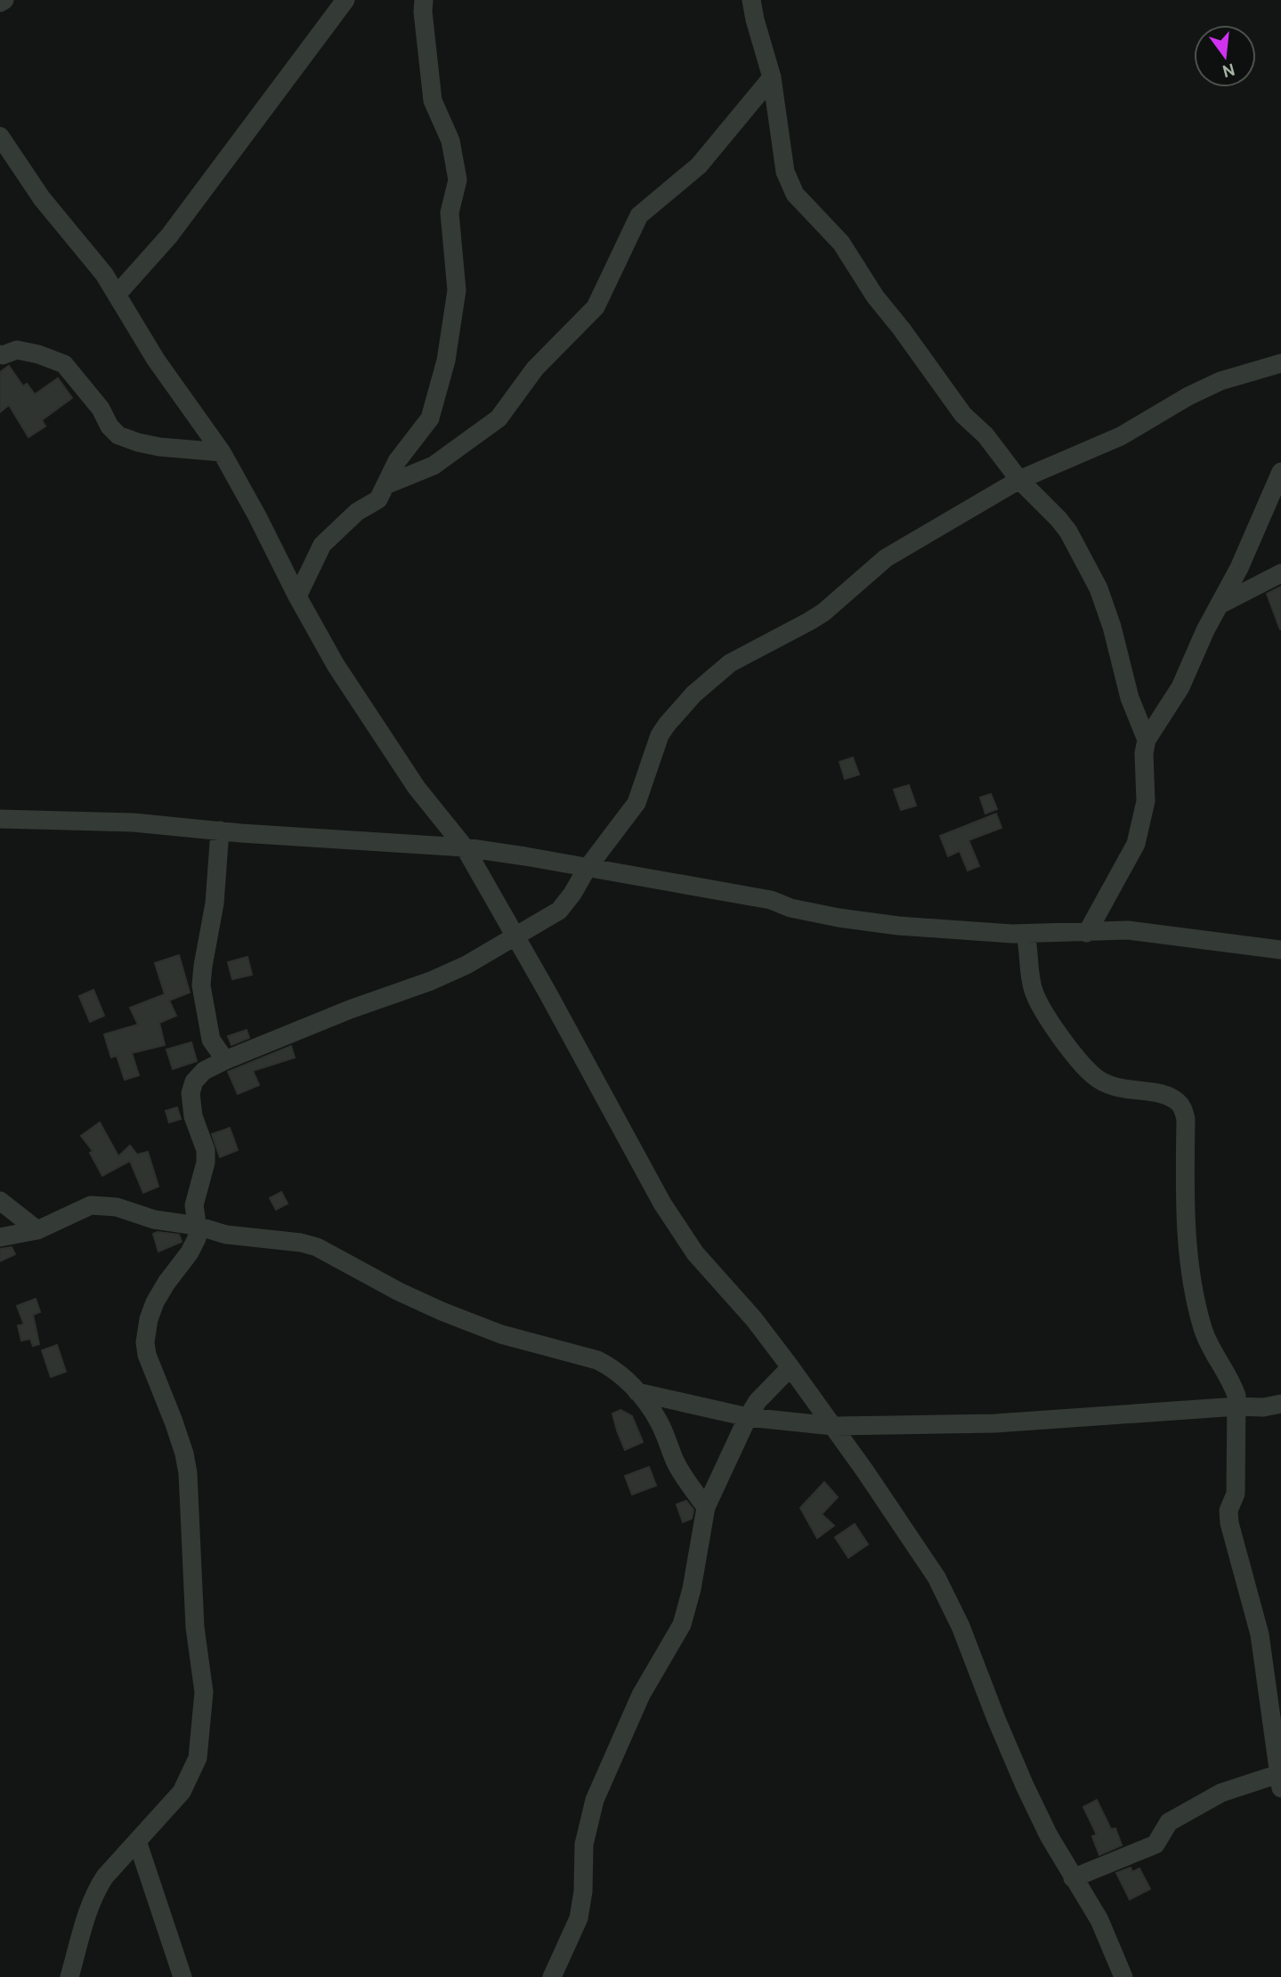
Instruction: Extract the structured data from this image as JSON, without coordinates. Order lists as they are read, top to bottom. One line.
{"north":"bottom"}
